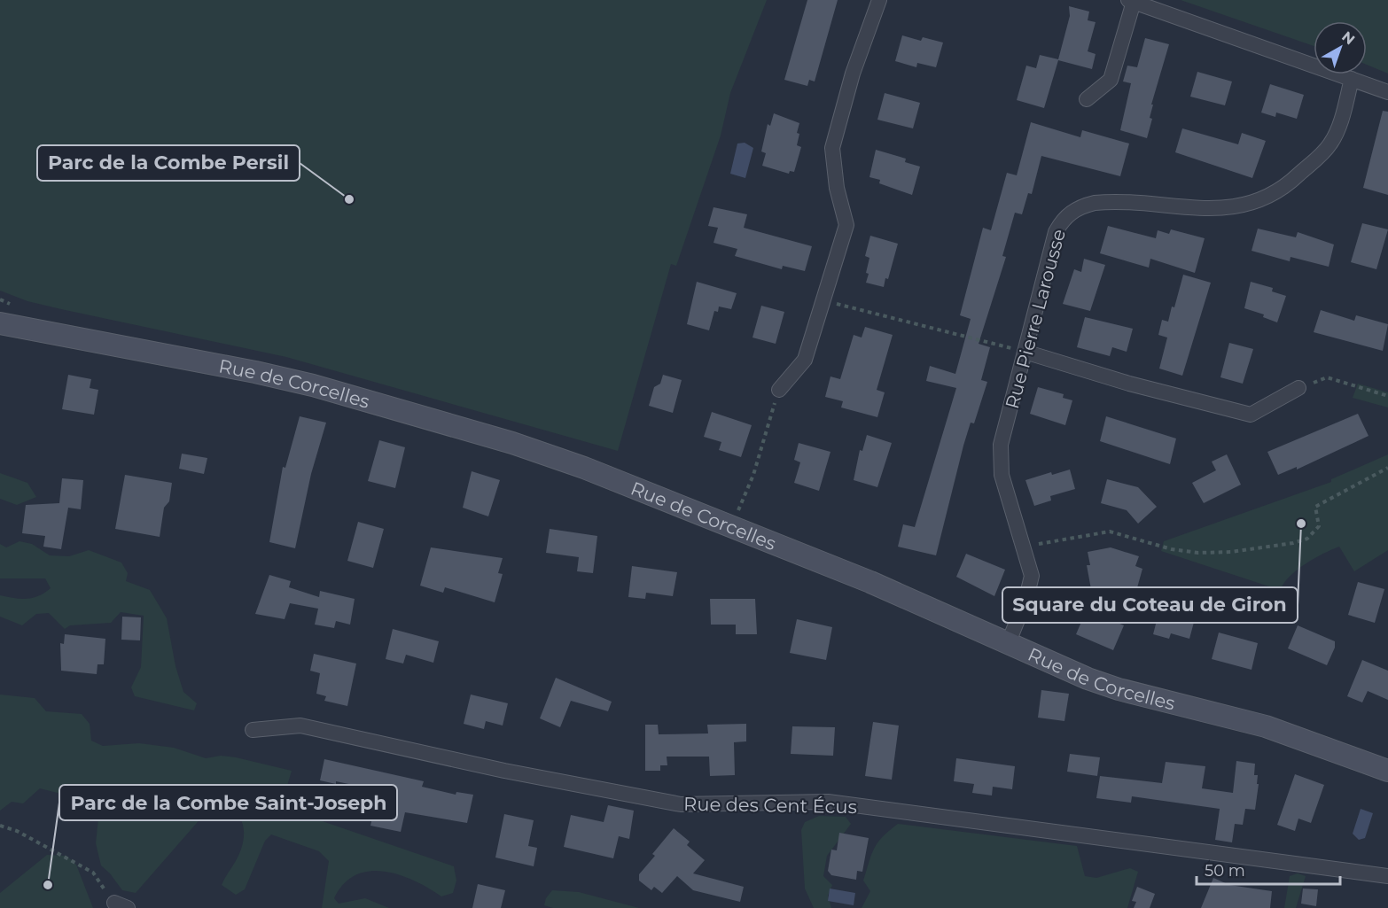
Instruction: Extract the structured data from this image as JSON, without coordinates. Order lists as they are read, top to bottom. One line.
{"streets":{"main road":["Rue de Corcelles"],"street":["Rue Pierre Larousse","Rue des Cent Écus"]},"crossings":[["Rue Pierre Larousse","Rue de Corcelles"]],"places":["Parc de la Combe Persil","Square du Coteau de Giron","Parc de la Combe Saint-Joseph"],"scale_bar":"50 m","north":"top right"}
